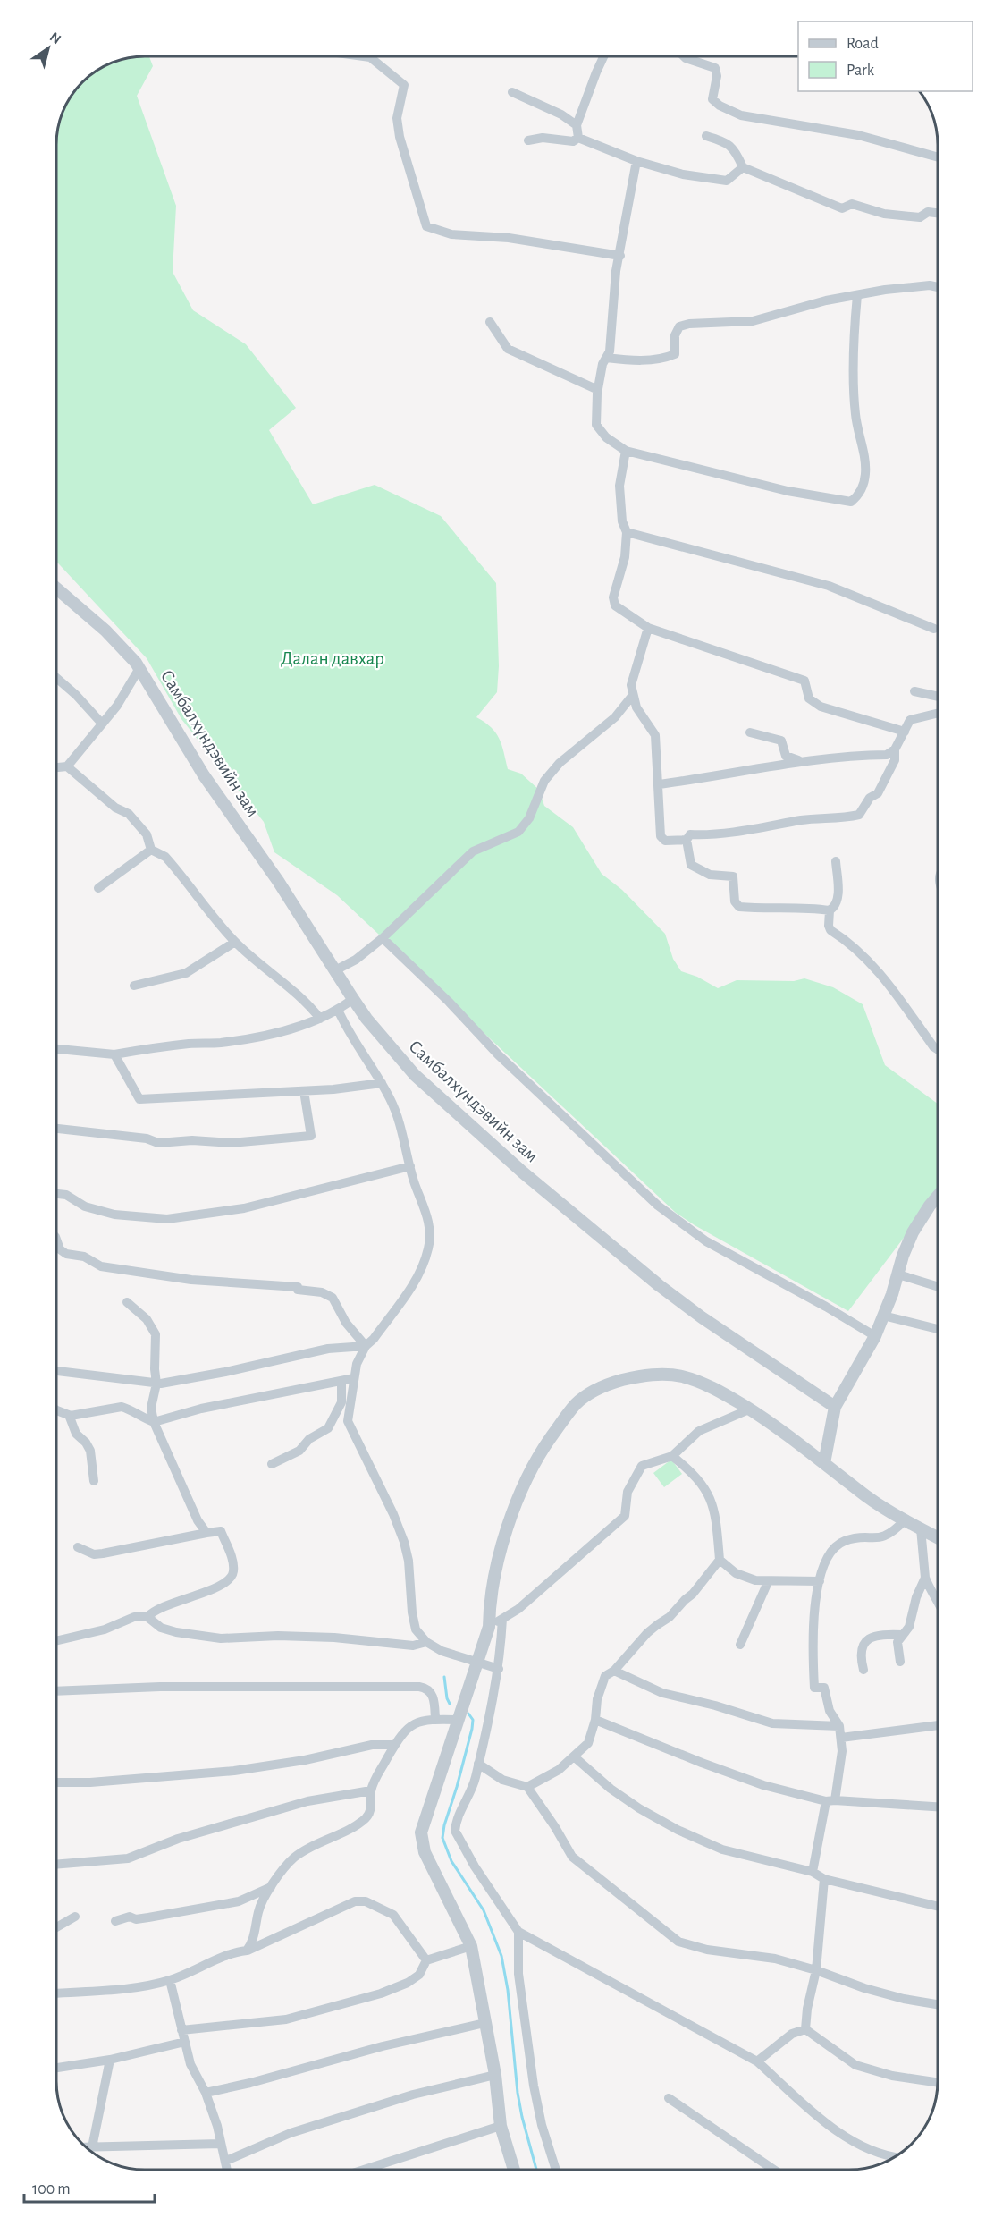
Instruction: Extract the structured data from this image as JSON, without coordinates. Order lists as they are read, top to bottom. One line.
{"streets":{"street":["Самбалхүндэвийн зам"]},"parks":["Далан давхар"],"legend":["Road","Park"],"scale_bar":"100 m","north":"top right"}
